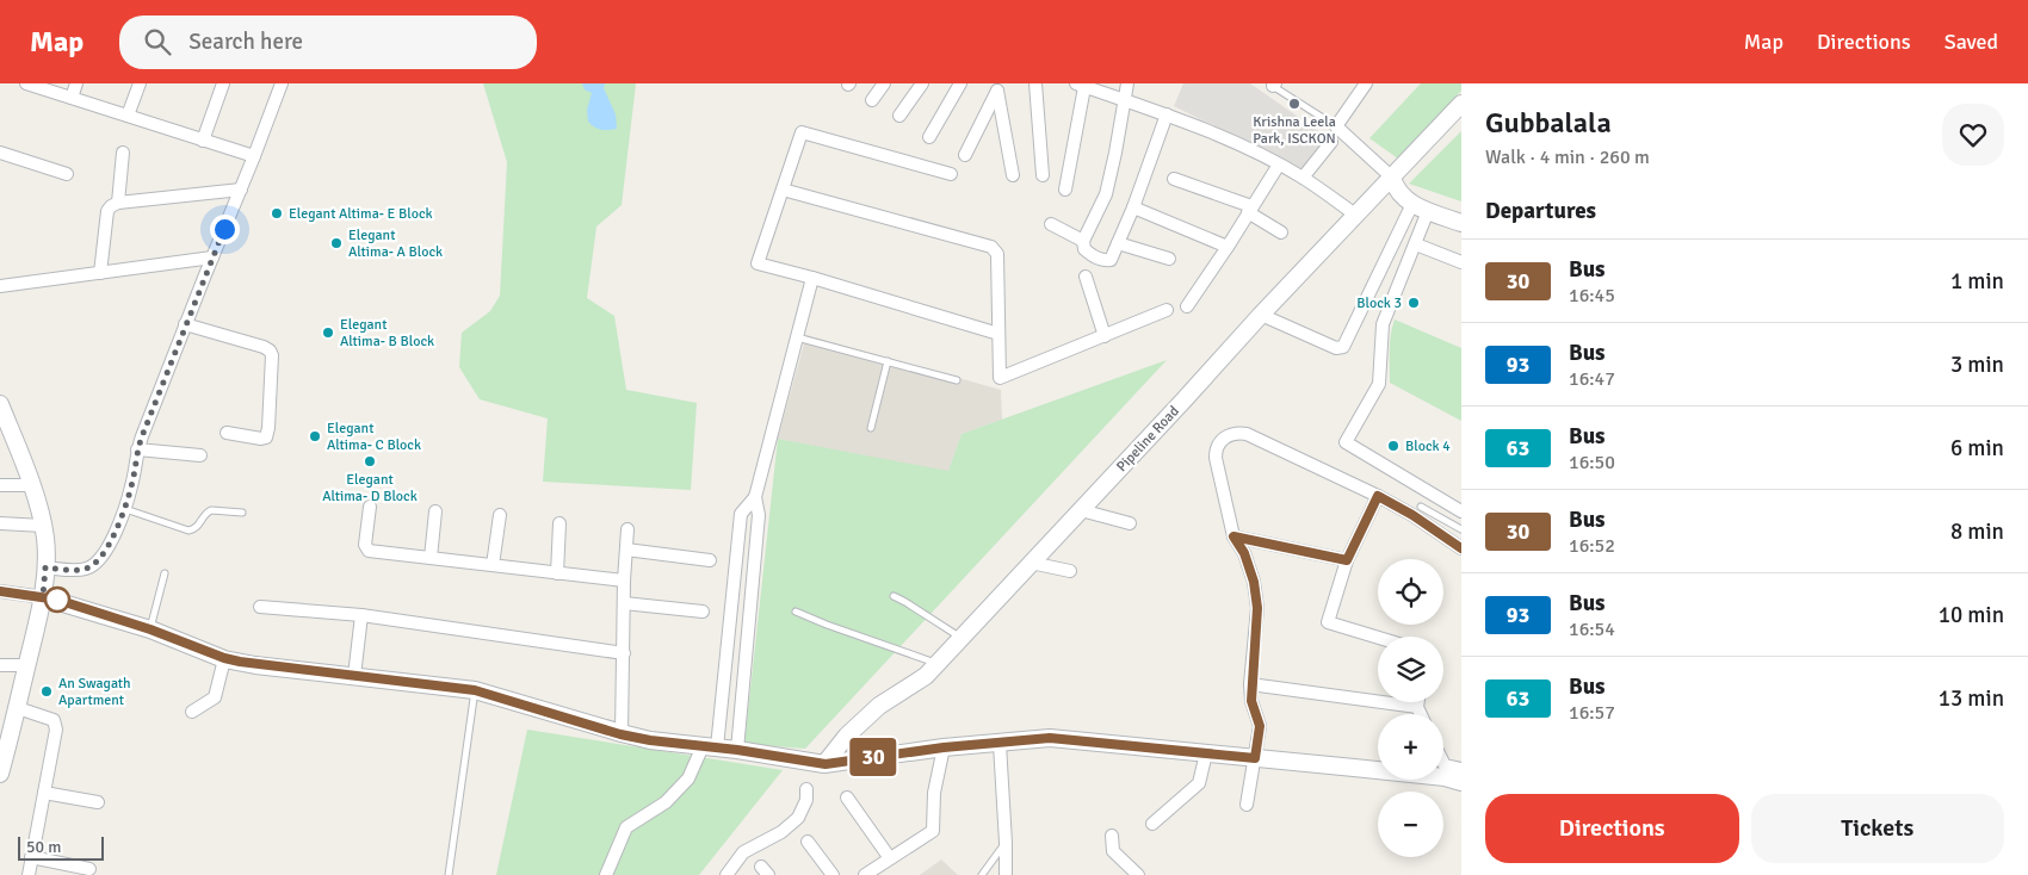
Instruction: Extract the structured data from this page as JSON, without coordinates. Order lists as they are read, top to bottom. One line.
{"streets":{"street":["Pipeline Road"]},"places":["Krishna Leela Park, ISCKON","Elegant Altima- E Block","Elegant Altima- A Block","Block 3","Elegant Altima- B Block","Elegant Altima- C Block","Block 4","Elegant Altima- D Block","An Swagath Apartment"],"lines":["bus line 30"],"scale_bar":"50 m","page":{"header":"Map","search":"Search here","nav":["Map","Directions","Saved"],"on_map":"30","heading":[["Gubbalala","Walk · 4 min · 260 m"],"Departures"],"list":[{"mark":"30","name":"Bus","note":"16:45","value":"1 min"},{"mark":"93","name":"Bus","note":"16:47","value":"3 min"},{"mark":"63","name":"Bus","note":"16:50","value":"6 min"},{"mark":"30","name":"Bus","note":"16:52","value":"8 min"},{"mark":"93","name":"Bus","note":"16:54","value":"10 min"},{"mark":"63","name":"Bus","note":"16:57","value":"13 min"}],"map_buttons":["+","−"],"buttons":["Directions","Tickets"],"scale":"50 m"}}
